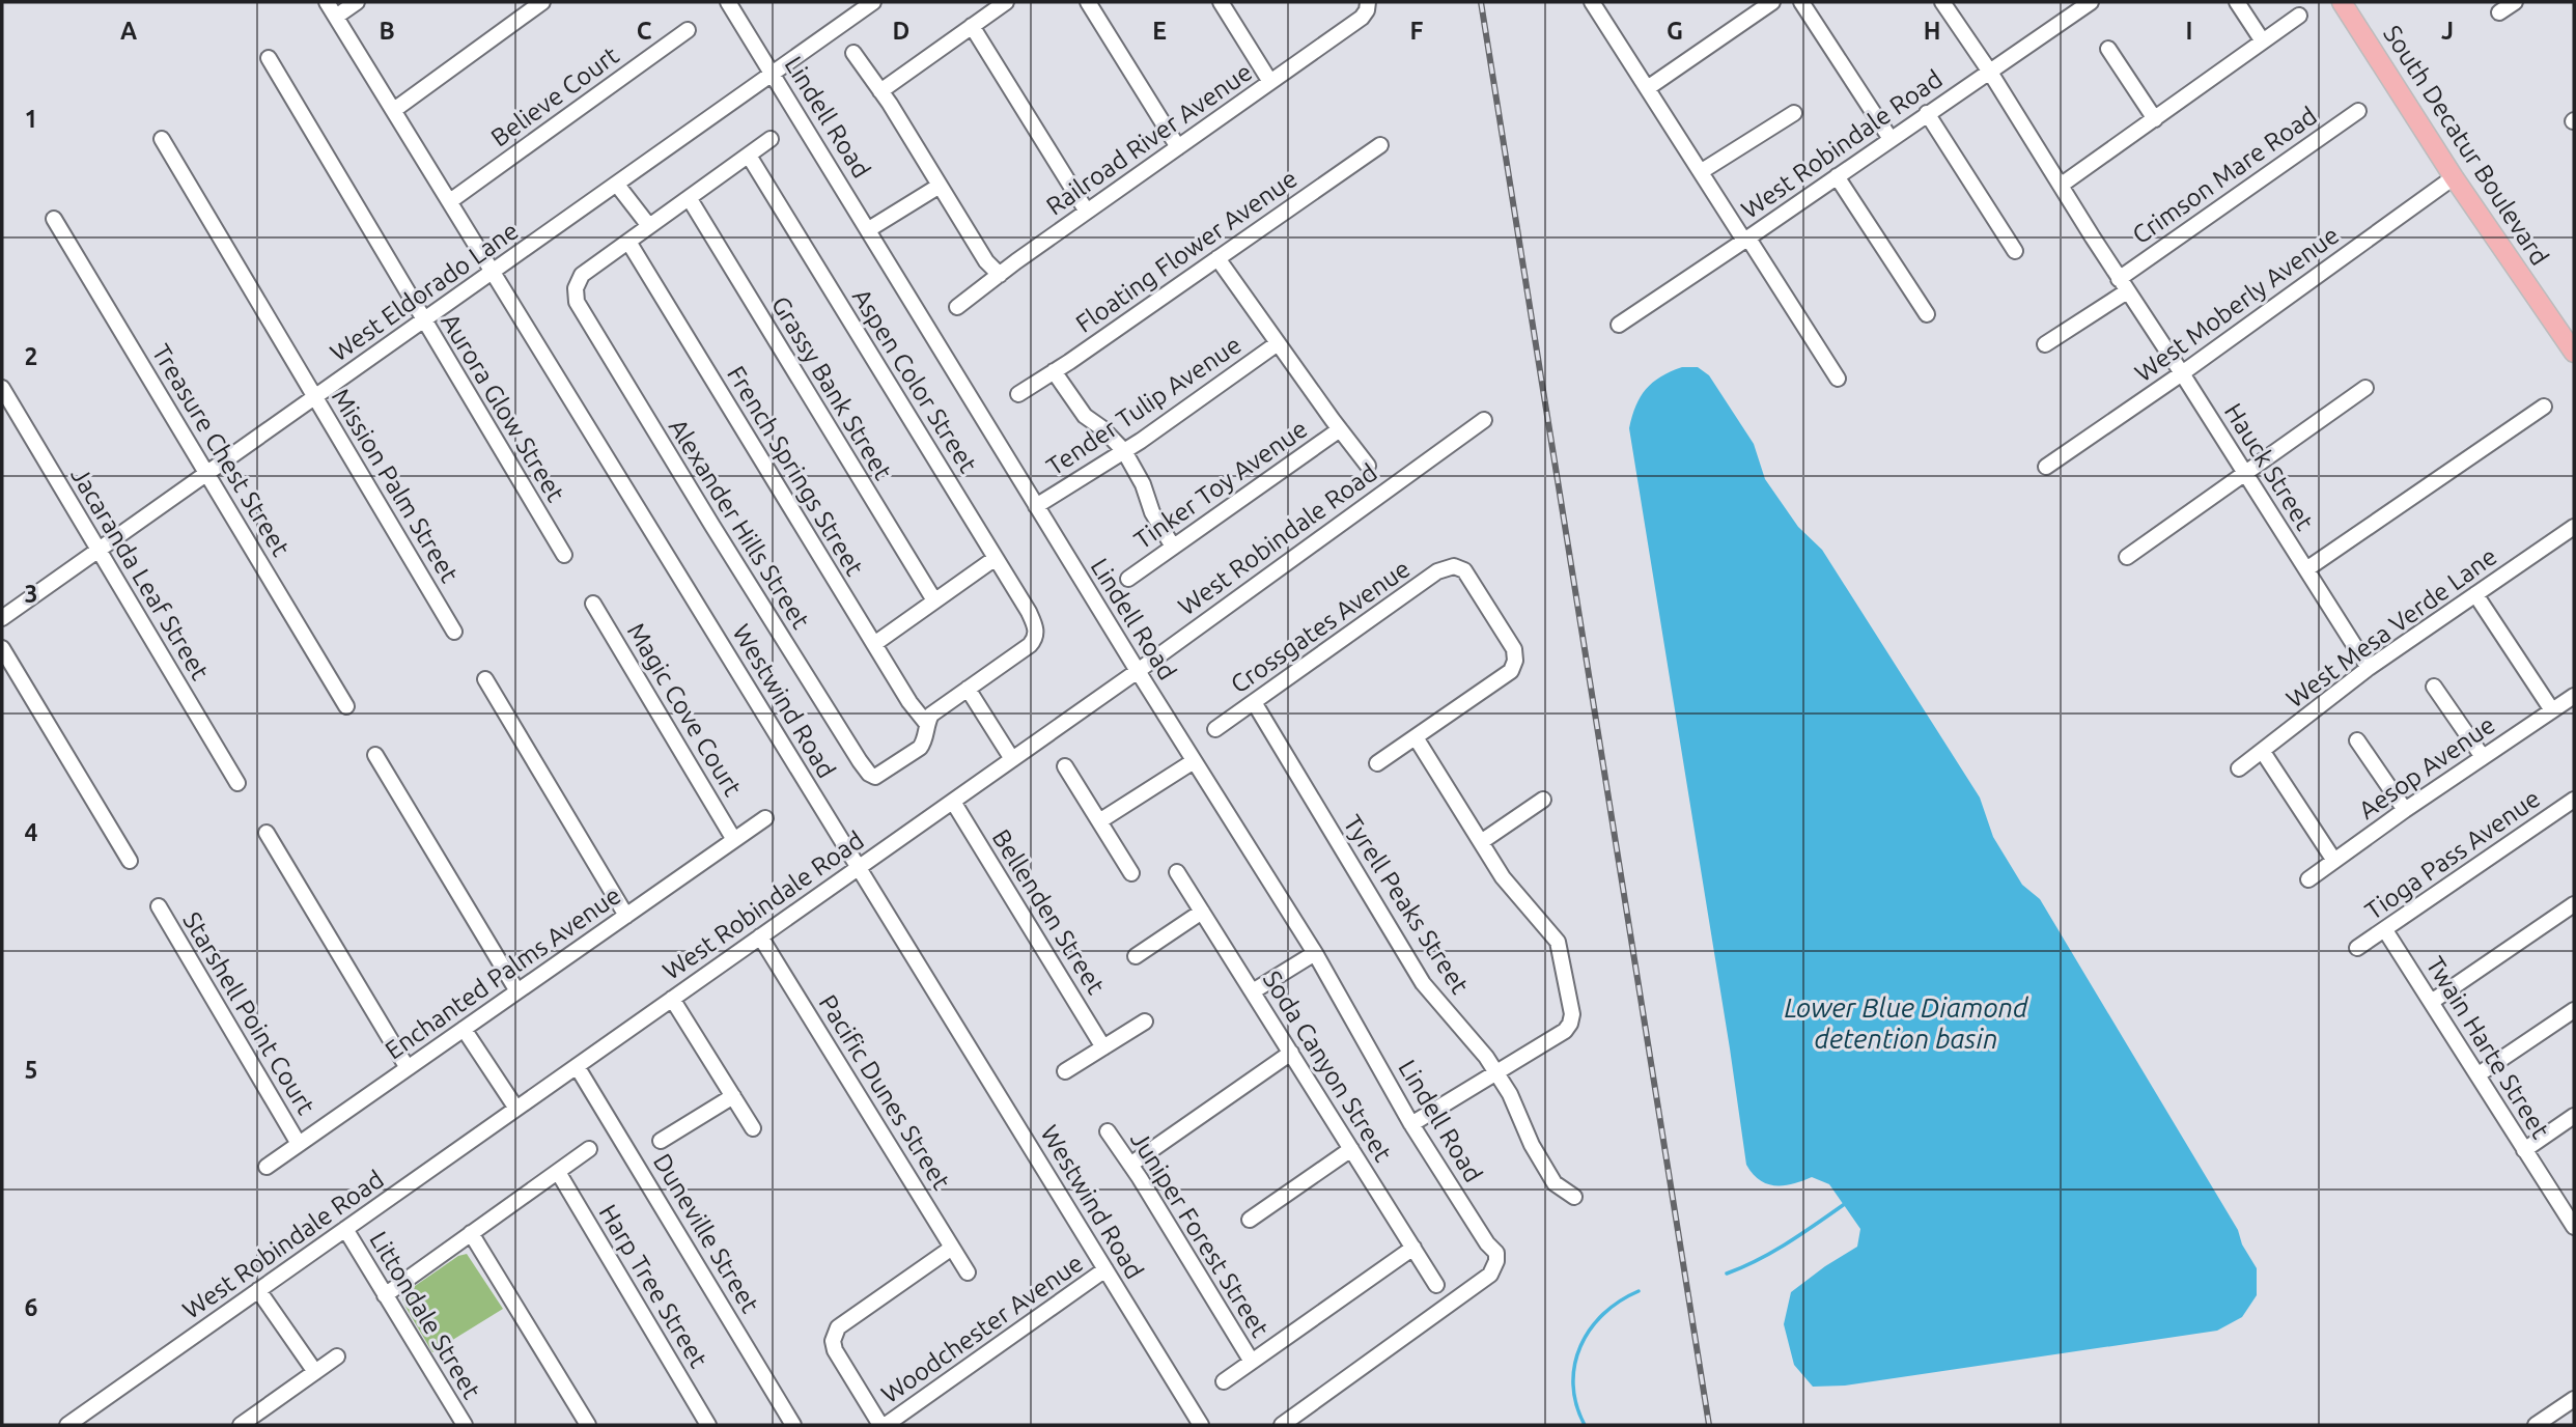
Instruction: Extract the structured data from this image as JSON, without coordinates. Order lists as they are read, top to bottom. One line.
{"streets":{"main road":["South Decatur Boulevard"],"street":["Believe Court","Lindell Road","Railroad River Avenue","West Robindale Road","Crimson Mare Road","Floating Flower Avenue","West Eldorado Lane","West Moberly Avenue","Aspen Color Street","Grassy Bank Street","Tender Tulip Avenue","Aurora Glow Street","Treasure Chest Street","Hauck Street","French Springs Street","Tinker Toy Avenue","Mission Palm Street","Alexander Hills Street","Jacaranda Leaf Street","Crossgates Avenue","West Mesa Verde Lane","Westwind Road","Magic Cove Court","Aesop Avenue","Tioga Pass Avenue","Tyrell Peaks Street","Bellenden Street","Enchanted Palms Avenue","Starshell Point Court","Twain Harte Street","Soda Canyon Street","Pacific Dunes Street","Duneville Street","Juniper Forest Street","Harp Tree Street","Littondale Street","Woodchester Avenue"]},"crossings":[["Believe Court","Westwind Road"],["Lindell Road","West Robindale Road"],["Lindell Road","West Eldorado Lane"],["Lindell Road","Tender Tulip Avenue"],["West Robindale Road","Hauck Street"],["West Robindale Road","Westwind Road"],["West Robindale Road","Bellenden Street"],["West Robindale Road","Pacific Dunes Street"],["West Robindale Road","Duneville Street"],["West Robindale Road","Littondale Street"],["South Decatur Boulevard","West Moberly Avenue"],["Crimson Mare Road","Hauck Street"],["West Eldorado Lane","Aurora Glow Street"],["West Eldorado Lane","Treasure Chest Street"],["West Eldorado Lane","Mission Palm Street"],["West Eldorado Lane","Jacaranda Leaf Street"],["West Eldorado Lane","Westwind Road"],["West Moberly Avenue","Hauck Street"],["Hauck Street","West Mesa Verde Lane"],["French Springs Street","Alexander Hills Street"],["Crossgates Avenue","Tyrell Peaks Street"],["Westwind Road","Woodchester Avenue"],["Magic Cove Court","Enchanted Palms Avenue"],["Tioga Pass Avenue","Twain Harte Street"],["Enchanted Palms Avenue","Starshell Point Court"]],"water":["Lower Blue Diamond detention basin"],"grid":{"columns":["A","B","C","D","E","F","G","H","I","J"],"rows":["1","2","3","4","5","6"]}}
